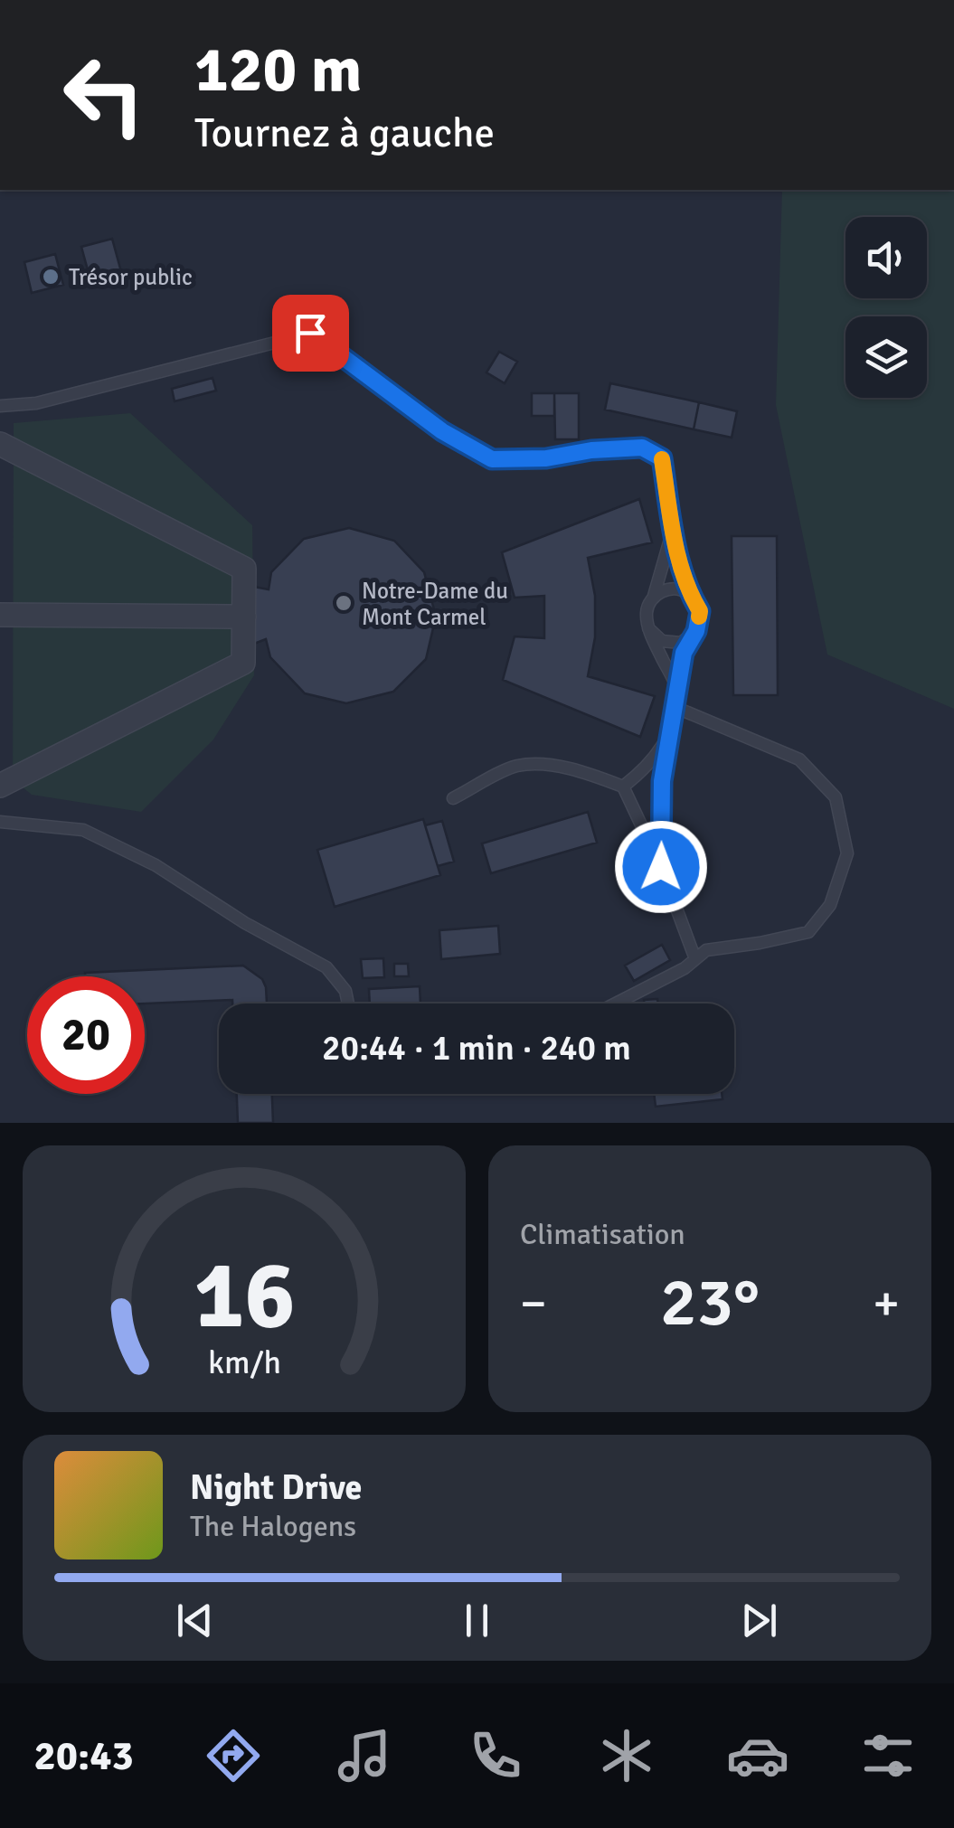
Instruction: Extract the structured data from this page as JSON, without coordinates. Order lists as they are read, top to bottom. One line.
{"places":["Trésor public","Notre-Dame du Mont Carmel"],"page":{"turn":["120 m","Tournez à gauche"],"limit":"20","trip":"20:44 · 1 min · 240 m","tile":"Climatisation","heat":["−","23°","+"],"song":["Night Drive","The Halogens"],"tabs":"20:43","gauge":["16","km/h"]}}
